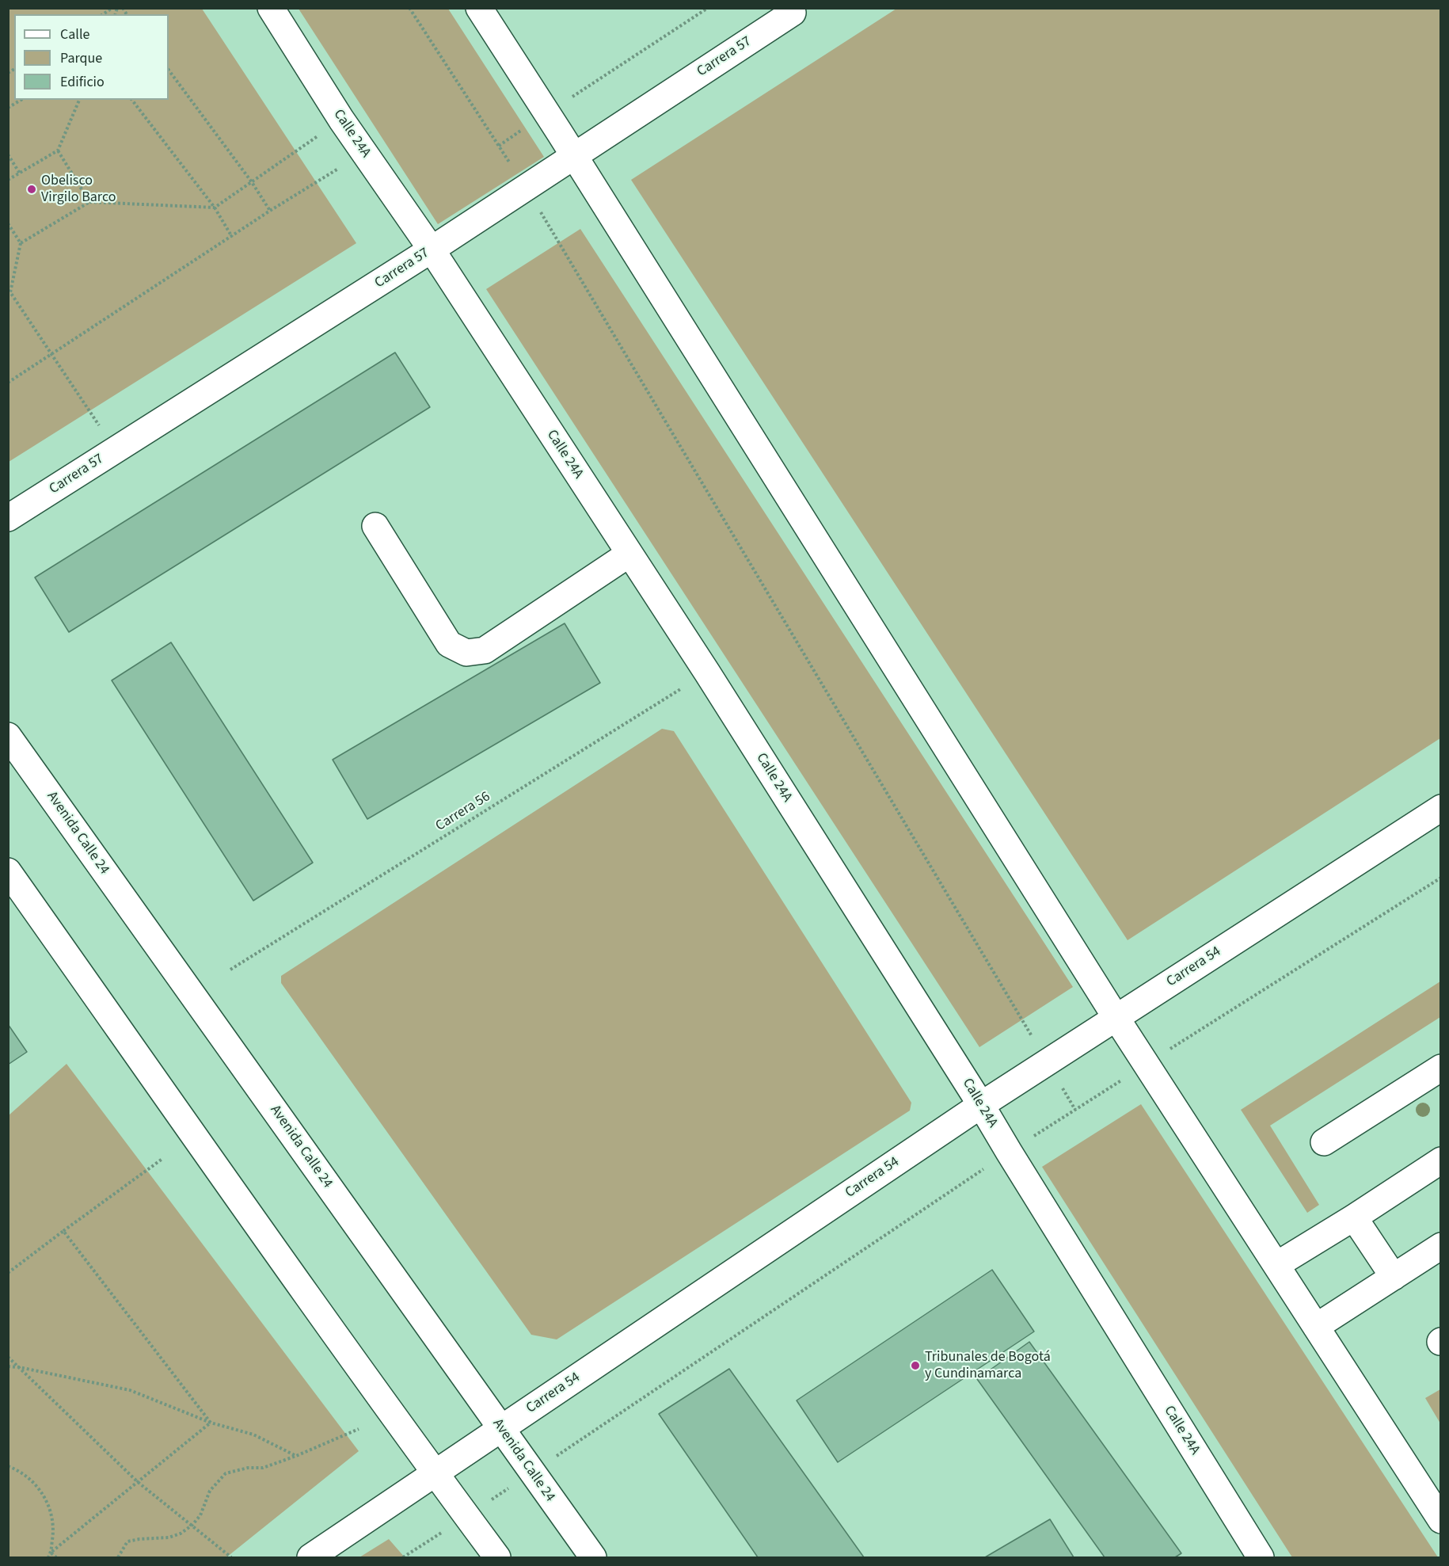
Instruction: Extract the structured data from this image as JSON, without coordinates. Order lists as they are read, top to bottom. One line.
{"streets":{"street":["Carrera 57","Calle 24A","Avenida Calle 24","Carrera 54"],"path":["Carrera 56"]},"crossings":[["Carrera 57","Calle 24A"],["Calle 24A","Carrera 56"],["Calle 24A","Carrera 54"],["Avenida Calle 24","Carrera 54"]],"places":["Obelisco Virgilo Barco","Tribunales de Bogotá y Cundinamarca"],"legend":["Calle","Parque","Edificio"]}
